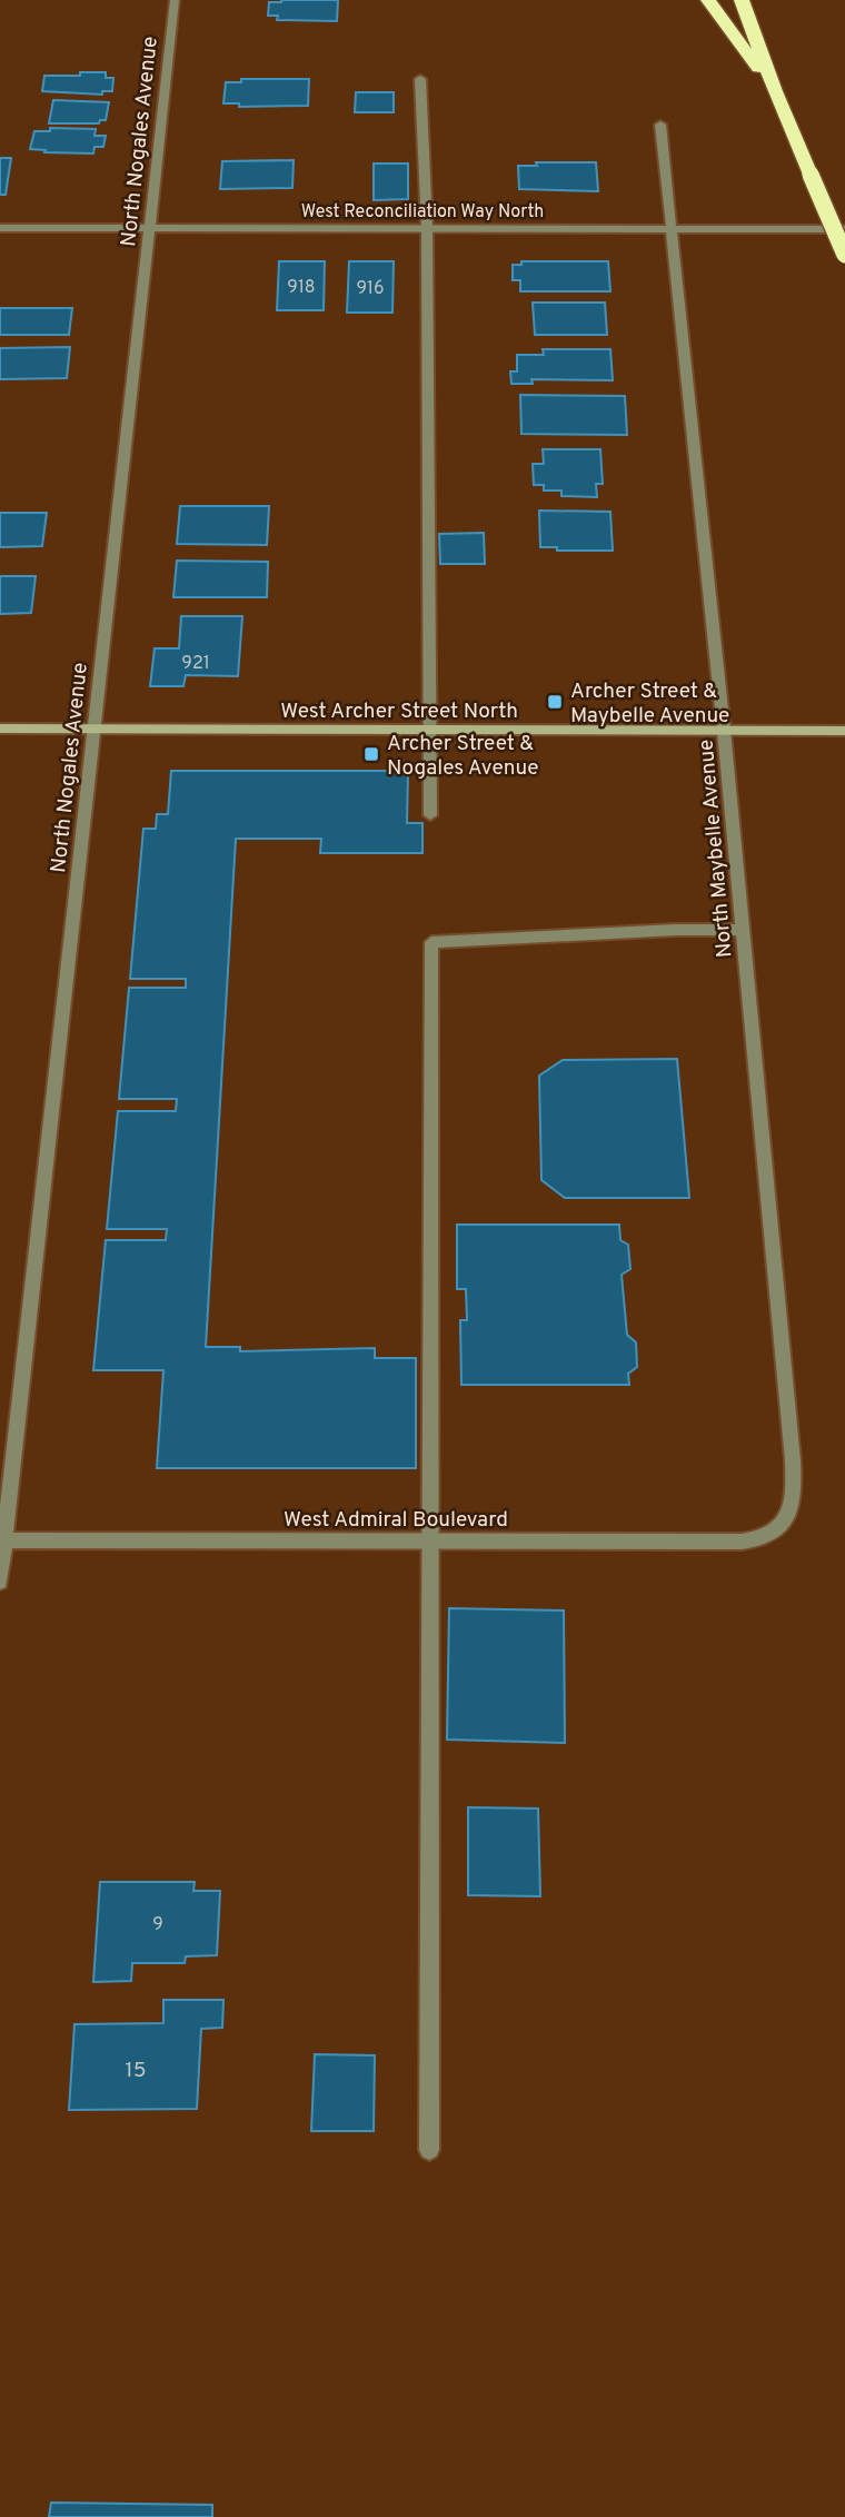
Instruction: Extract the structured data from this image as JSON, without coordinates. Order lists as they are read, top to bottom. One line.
{"streets":{"street":["North Nogales Avenue","West Reconciliation Way North","West Archer Street North","North Maybelle Avenue","West Admiral Boulevard"]},"crossings":[["North Nogales Avenue","West Reconciliation Way North"],["North Nogales Avenue","West Archer Street North"],["North Nogales Avenue","West Admiral Boulevard"],["West Reconciliation Way North","North Maybelle Avenue"],["West Archer Street North","North Maybelle Avenue"],["North Maybelle Avenue","West Admiral Boulevard"]],"places":{"transit":["Archer Street & Maybelle Avenue","Archer Street & Nogales Avenue"]},"house_numbers":["918","916","921","9","15"]}
